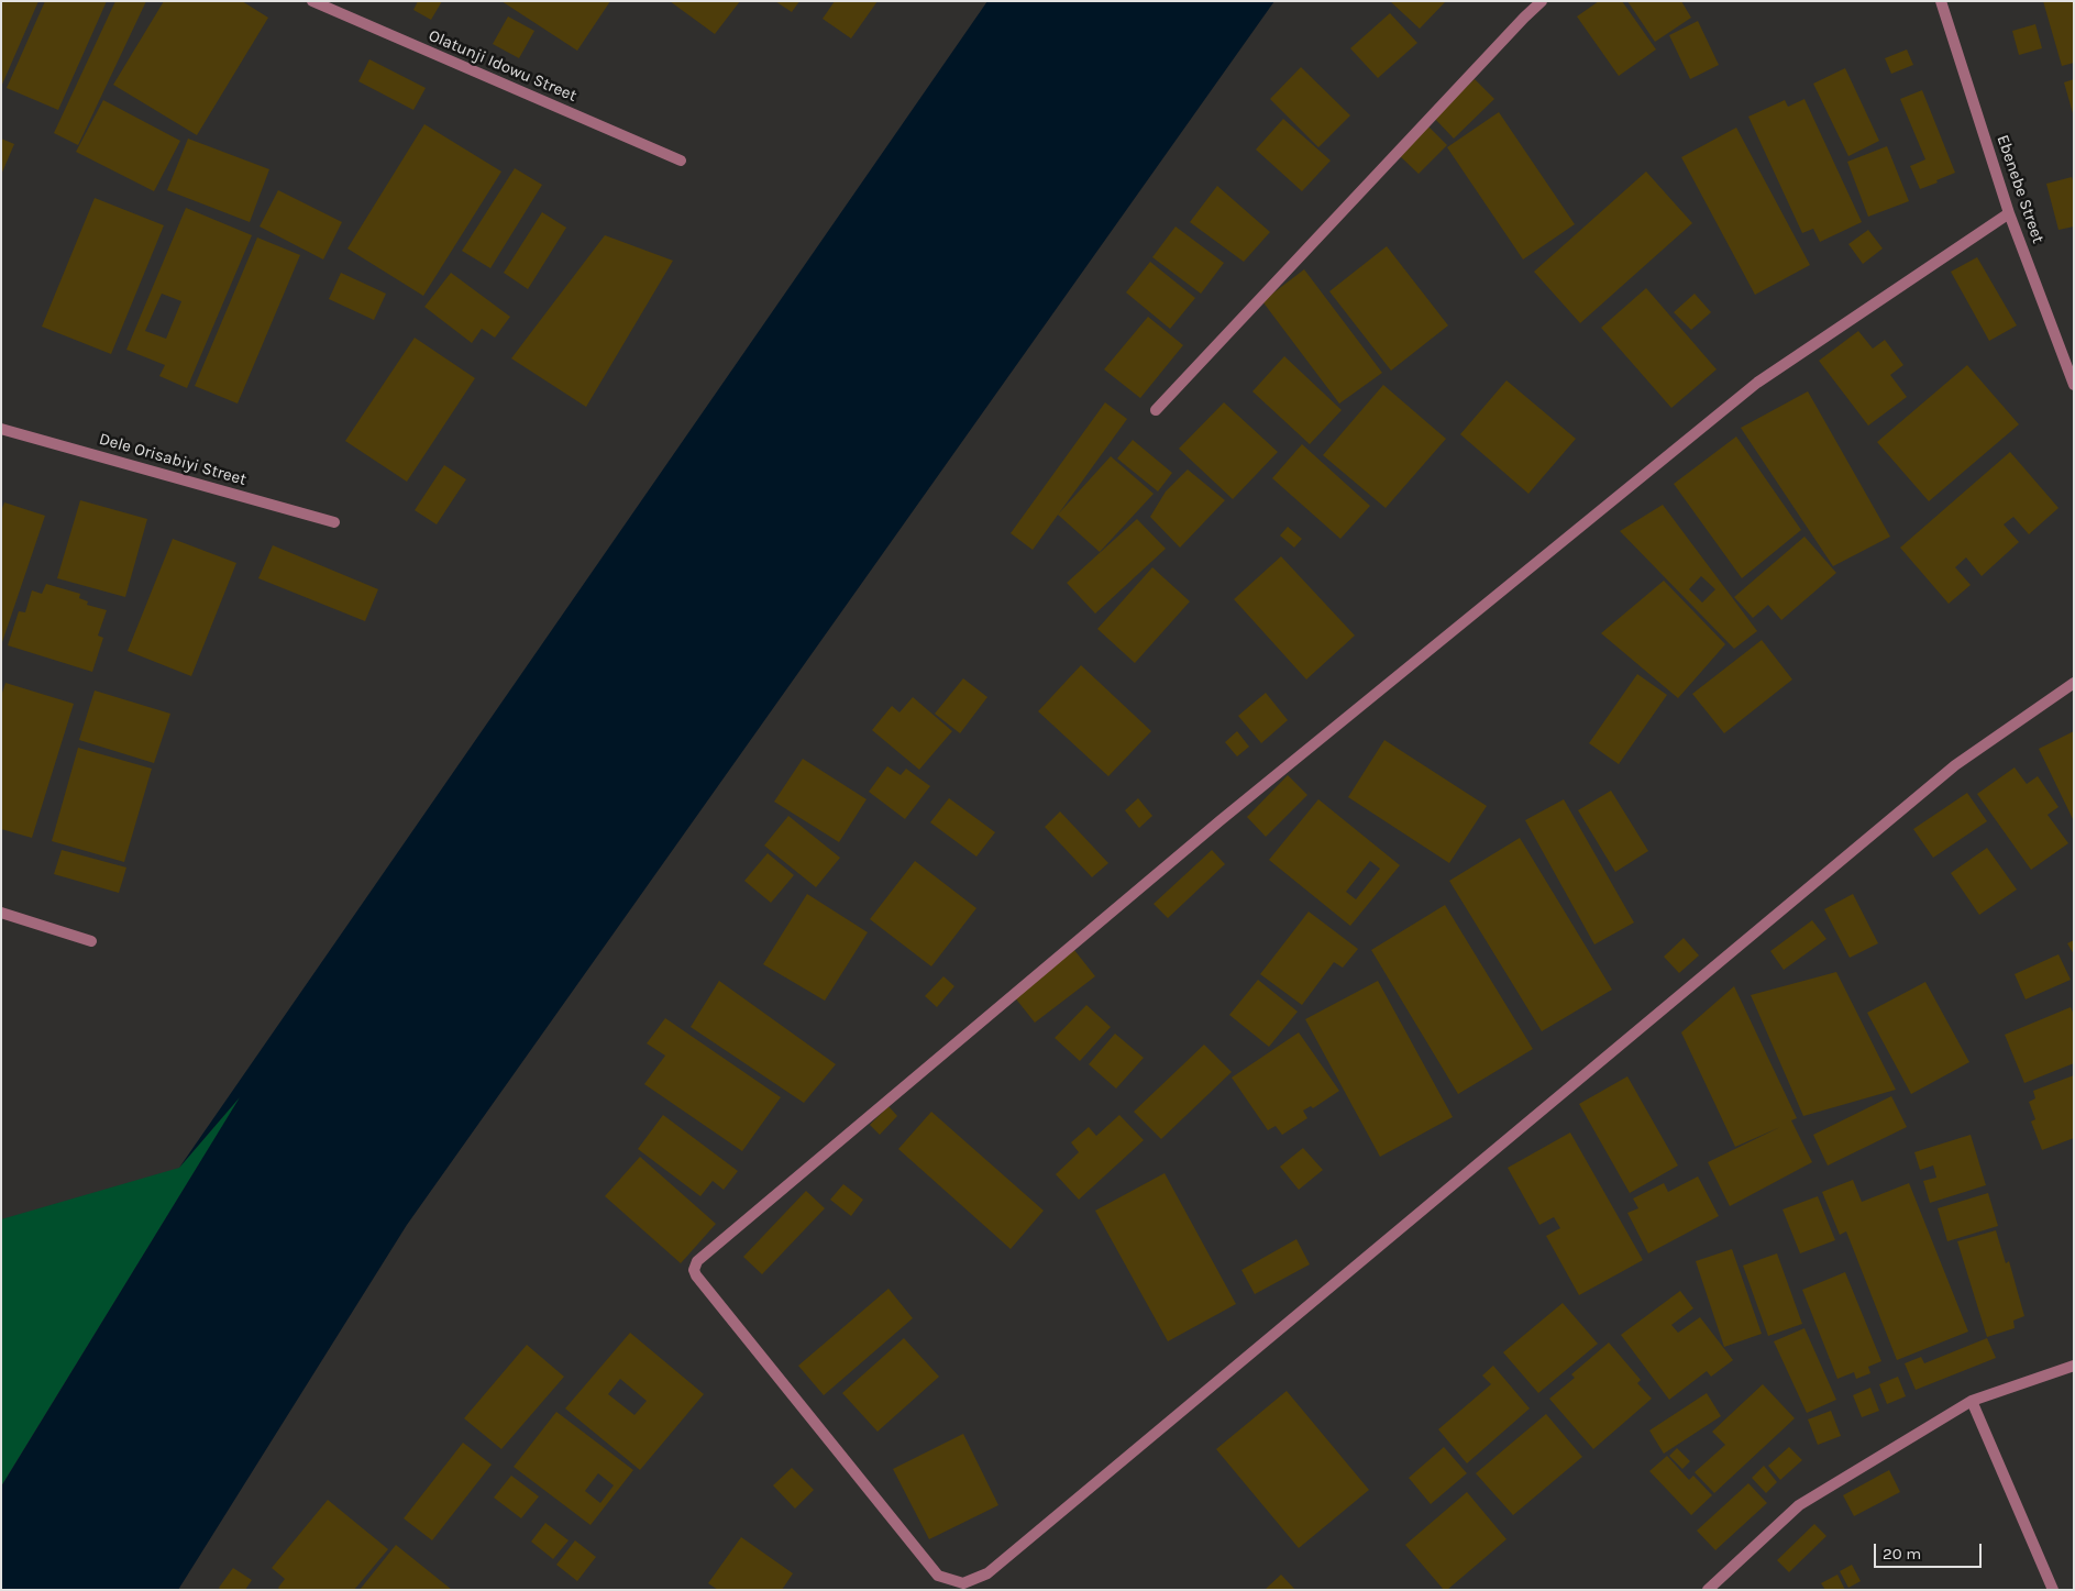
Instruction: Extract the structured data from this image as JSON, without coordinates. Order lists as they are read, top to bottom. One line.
{"streets":{"street":["Olatunji Idowu Street","Ebenebe Street","Dele Orisabiyi Street"]},"scale_bar":"20 m"}
